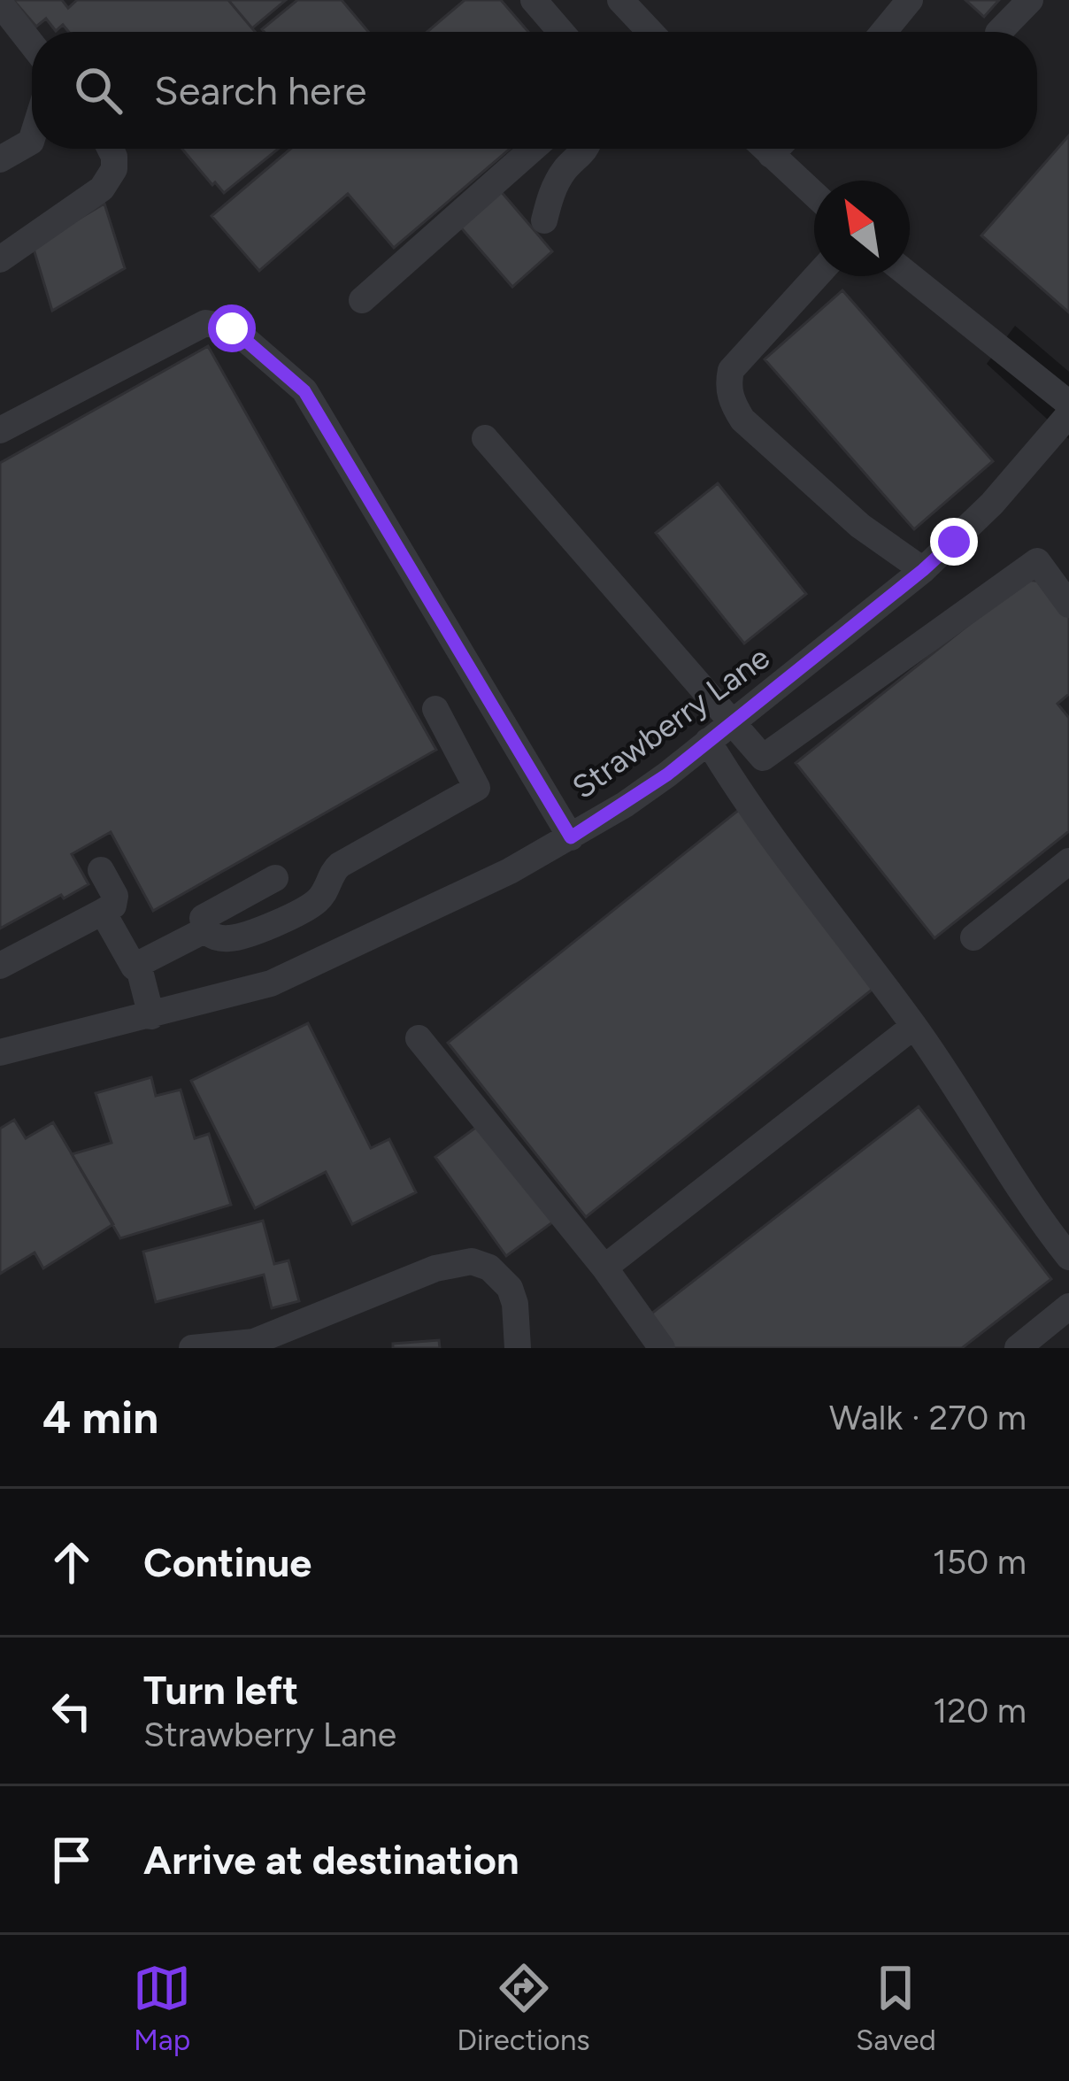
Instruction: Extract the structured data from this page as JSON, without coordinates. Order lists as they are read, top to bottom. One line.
{"streets":{"street":["Strawberry Lane"]},"north":"top left","page":{"search":"Search here","heading":["4 min","Walk · 270 m"],"list":[["Continue","150 m"],["Turn left","Strawberry Lane","120 m"],"Arrive at destination"],"nav":["Map","Directions","Saved"]}}
